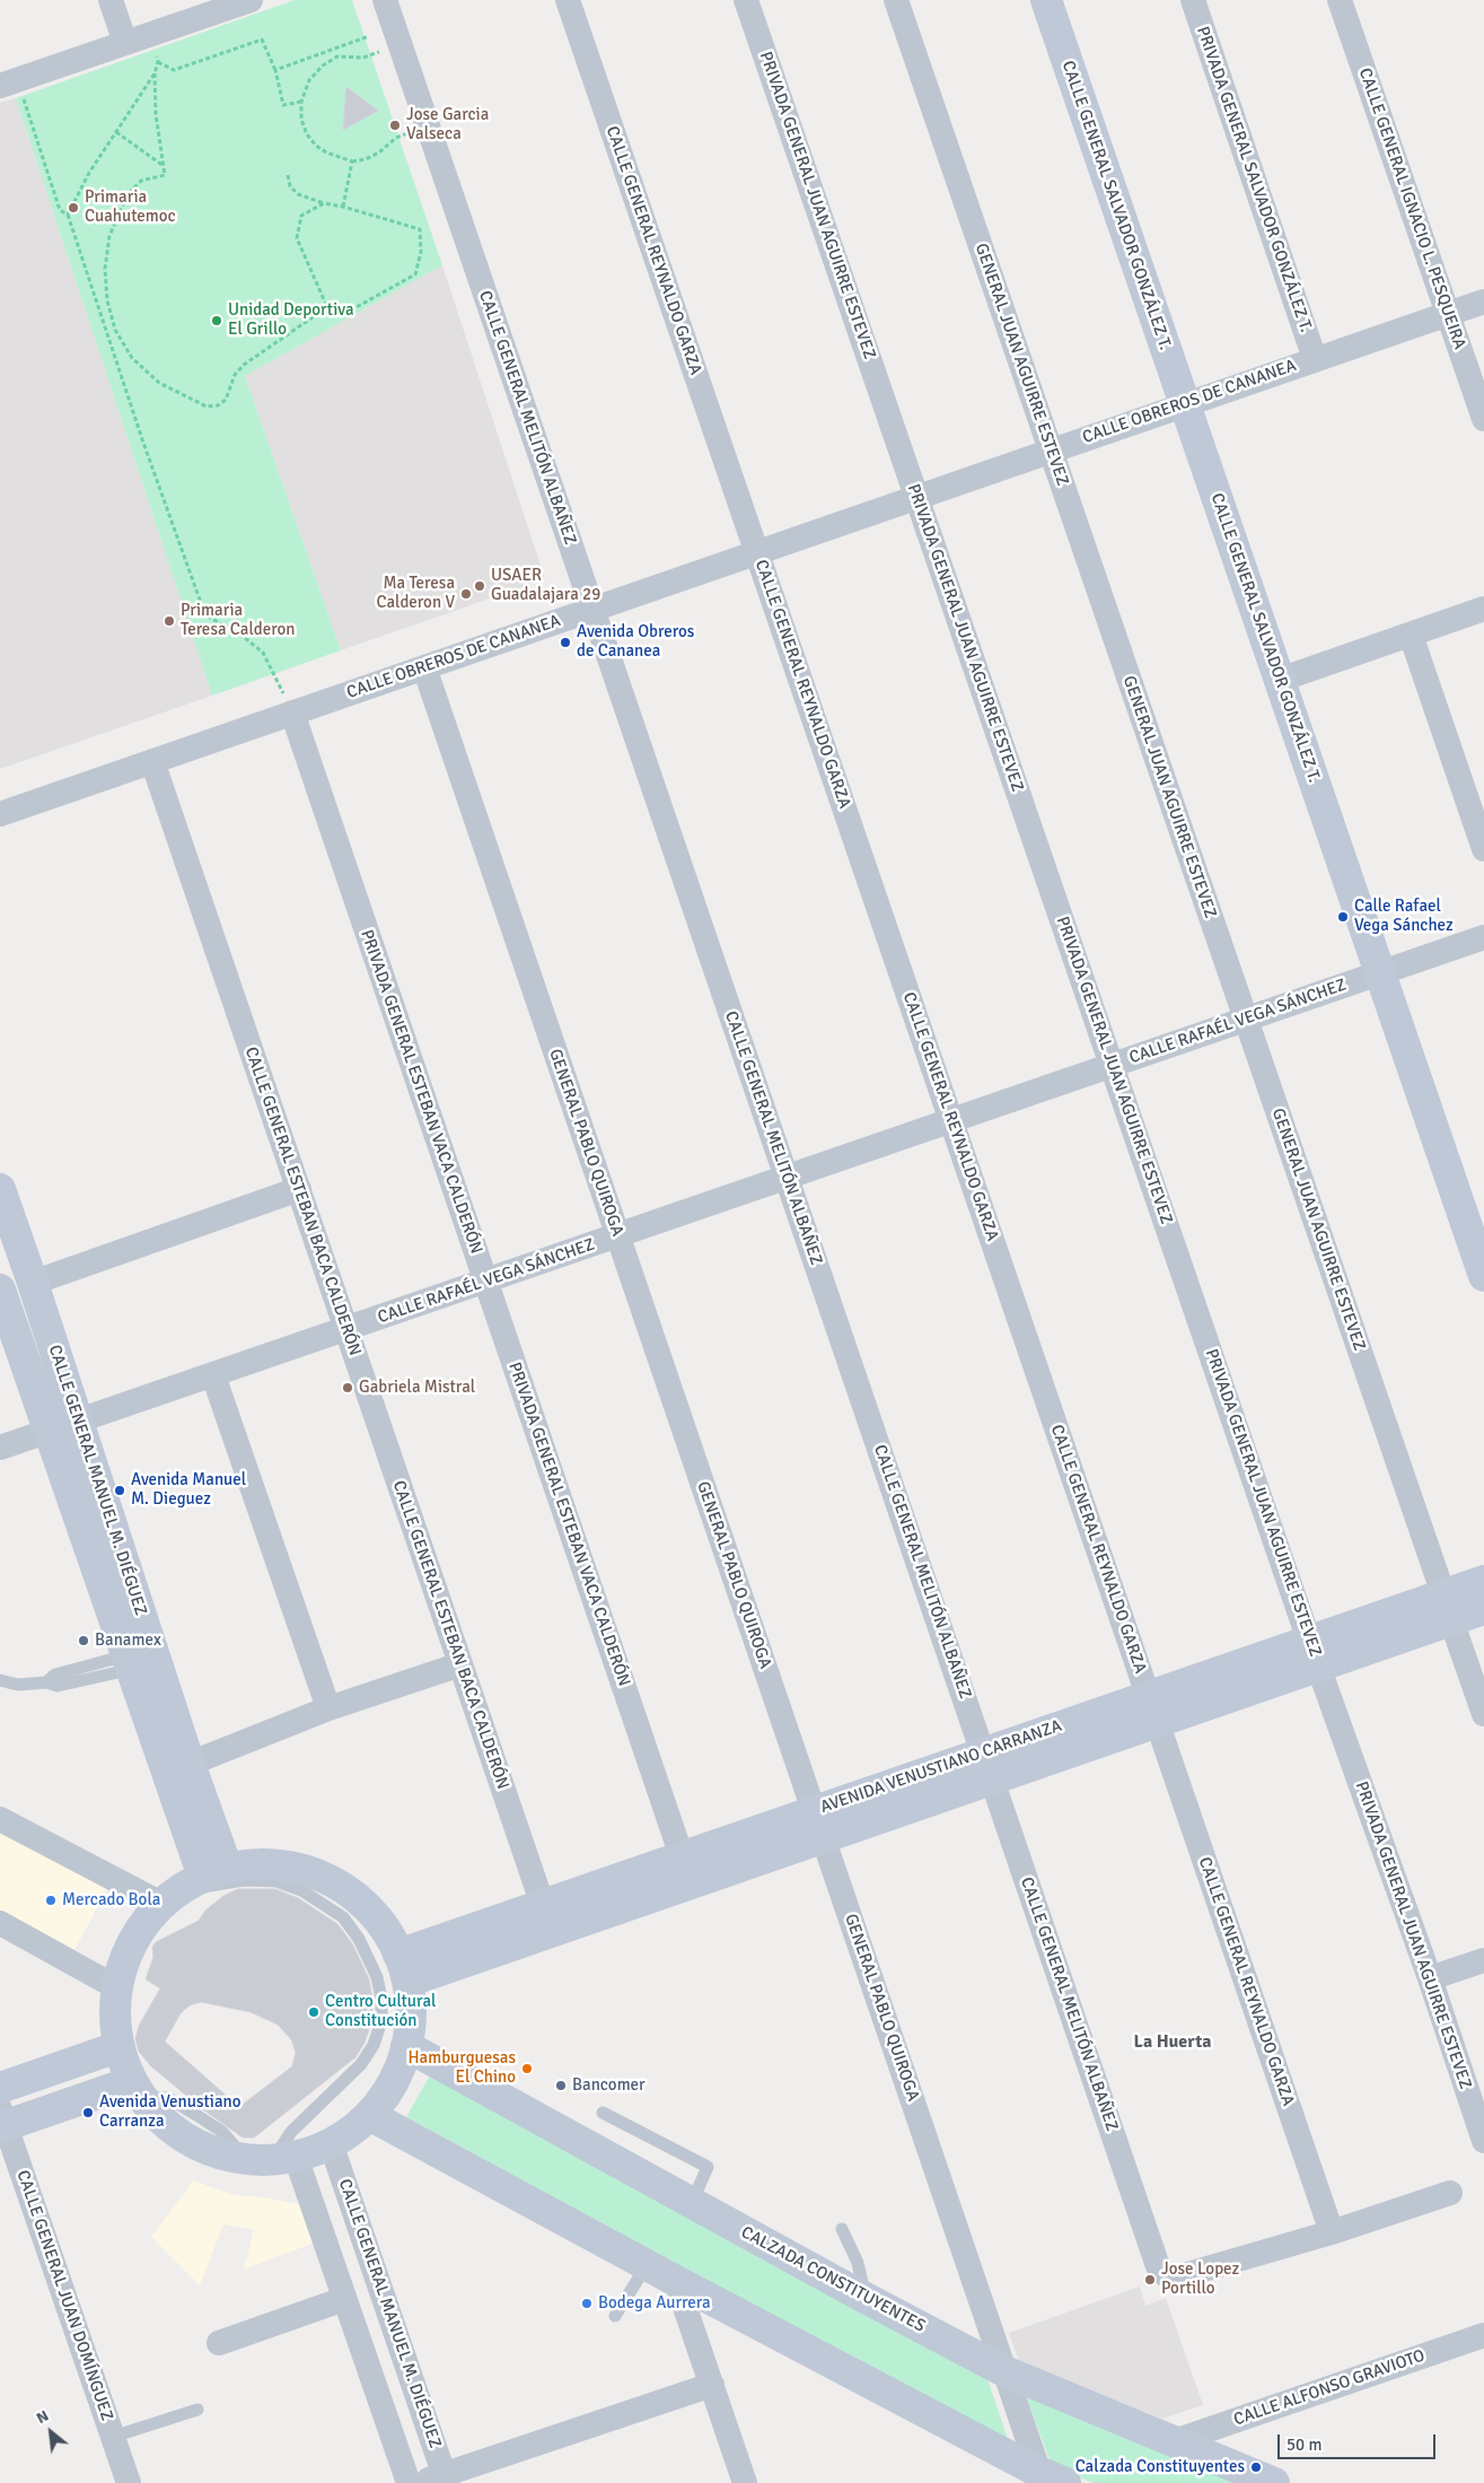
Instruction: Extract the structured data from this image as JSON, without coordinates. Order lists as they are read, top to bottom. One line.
{"streets":{"street":["PRIVADA GENERAL SALVADOR GONZÁLEZ T.","PRIVADA GENERAL JUAN AGUIRRE ESTEVEZ","CALLE GENERAL SALVADOR GONZÁLEZ T.","CALLE GENERAL IGNACIO L. PESQUEIRA","CALLE GENERAL REYNALDO GARZA","GENERAL JUAN AGUIRRE ESTEVEZ","CALLE OBREROS DE CANANEA","CALLE GENERAL MELITÓN ALBAÑEZ","CALLE RAFAÉL VEGA SÁNCHEZ","PRIVADA GENERAL ESTEBAN VACA CALDERÓN","GENERAL PABLO QUIROGA","CALLE GENERAL ESTEBAN BACA CALDERÓN","CALLE GENERAL MANUEL M. DIÉGUEZ","AVENIDA VENUSTIANO CARRANZA","CALZADA CONSTITUYENTES","CALLE GENERAL JUAN DOMÍNGUEZ","CALLE ALFONSO GRAVIOTO"]},"crossings":[["PRIVADA GENERAL SALVADOR GONZÁLEZ T.","CALLE OBREROS DE CANANEA"],["PRIVADA GENERAL JUAN AGUIRRE ESTEVEZ","CALLE OBREROS DE CANANEA"],["PRIVADA GENERAL JUAN AGUIRRE ESTEVEZ","CALLE RAFAÉL VEGA SÁNCHEZ"],["PRIVADA GENERAL JUAN AGUIRRE ESTEVEZ","AVENIDA VENUSTIANO CARRANZA"],["CALLE GENERAL SALVADOR GONZÁLEZ T.","CALLE OBREROS DE CANANEA"],["CALLE GENERAL SALVADOR GONZÁLEZ T.","CALLE RAFAÉL VEGA SÁNCHEZ"],["CALLE GENERAL IGNACIO L. PESQUEIRA","CALLE OBREROS DE CANANEA"],["CALLE GENERAL REYNALDO GARZA","CALLE OBREROS DE CANANEA"],["CALLE GENERAL REYNALDO GARZA","CALLE GENERAL MELITÓN ALBAÑEZ"],["CALLE GENERAL REYNALDO GARZA","CALLE RAFAÉL VEGA SÁNCHEZ"],["CALLE GENERAL REYNALDO GARZA","AVENIDA VENUSTIANO CARRANZA"],["GENERAL JUAN AGUIRRE ESTEVEZ","CALLE OBREROS DE CANANEA"],["GENERAL JUAN AGUIRRE ESTEVEZ","CALLE RAFAÉL VEGA SÁNCHEZ"],["GENERAL JUAN AGUIRRE ESTEVEZ","AVENIDA VENUSTIANO CARRANZA"],["CALLE OBREROS DE CANANEA","CALLE GENERAL MELITÓN ALBAÑEZ"],["CALLE OBREROS DE CANANEA","PRIVADA GENERAL ESTEBAN VACA CALDERÓN"],["CALLE OBREROS DE CANANEA","GENERAL PABLO QUIROGA"],["CALLE OBREROS DE CANANEA","CALLE GENERAL ESTEBAN BACA CALDERÓN"],["CALLE GENERAL MELITÓN ALBAÑEZ","CALLE RAFAÉL VEGA SÁNCHEZ"],["CALLE GENERAL MELITÓN ALBAÑEZ","AVENIDA VENUSTIANO CARRANZA"],["CALLE RAFAÉL VEGA SÁNCHEZ","PRIVADA GENERAL ESTEBAN VACA CALDERÓN"],["CALLE RAFAÉL VEGA SÁNCHEZ","GENERAL PABLO QUIROGA"],["CALLE RAFAÉL VEGA SÁNCHEZ","CALLE GENERAL ESTEBAN BACA CALDERÓN"],["CALLE RAFAÉL VEGA SÁNCHEZ","CALLE GENERAL MANUEL M. DIÉGUEZ"],["PRIVADA GENERAL ESTEBAN VACA CALDERÓN","AVENIDA VENUSTIANO CARRANZA"],["GENERAL PABLO QUIROGA","AVENIDA VENUSTIANO CARRANZA"],["GENERAL PABLO QUIROGA","CALZADA CONSTITUYENTES"],["CALLE GENERAL ESTEBAN BACA CALDERÓN","AVENIDA VENUSTIANO CARRANZA"],["CALZADA CONSTITUYENTES","CALLE ALFONSO GRAVIOTO"]],"districts":["La Huerta"],"places":["Jose Garcia Valseca","Primaria Cuahutemoc","Unidad Deportiva El Grillo","USAER Guadalajara 29","Ma Teresa Calderon V","Primaria Teresa Calderon","Avenida Obreros de Cananea","Calle Rafael Vega Sánchez","Gabriela Mistral","Avenida Manuel M. Dieguez","Banamex","Mercado Bola","Centro Cultural Constitución","Hamburguesas El Chino","Bancomer","Avenida Venustiano Carranza","Jose Lopez Portillo","Bodega Aurrera","Calzada Constituyentes"],"scale_bar":"50 m","north":"top left"}
